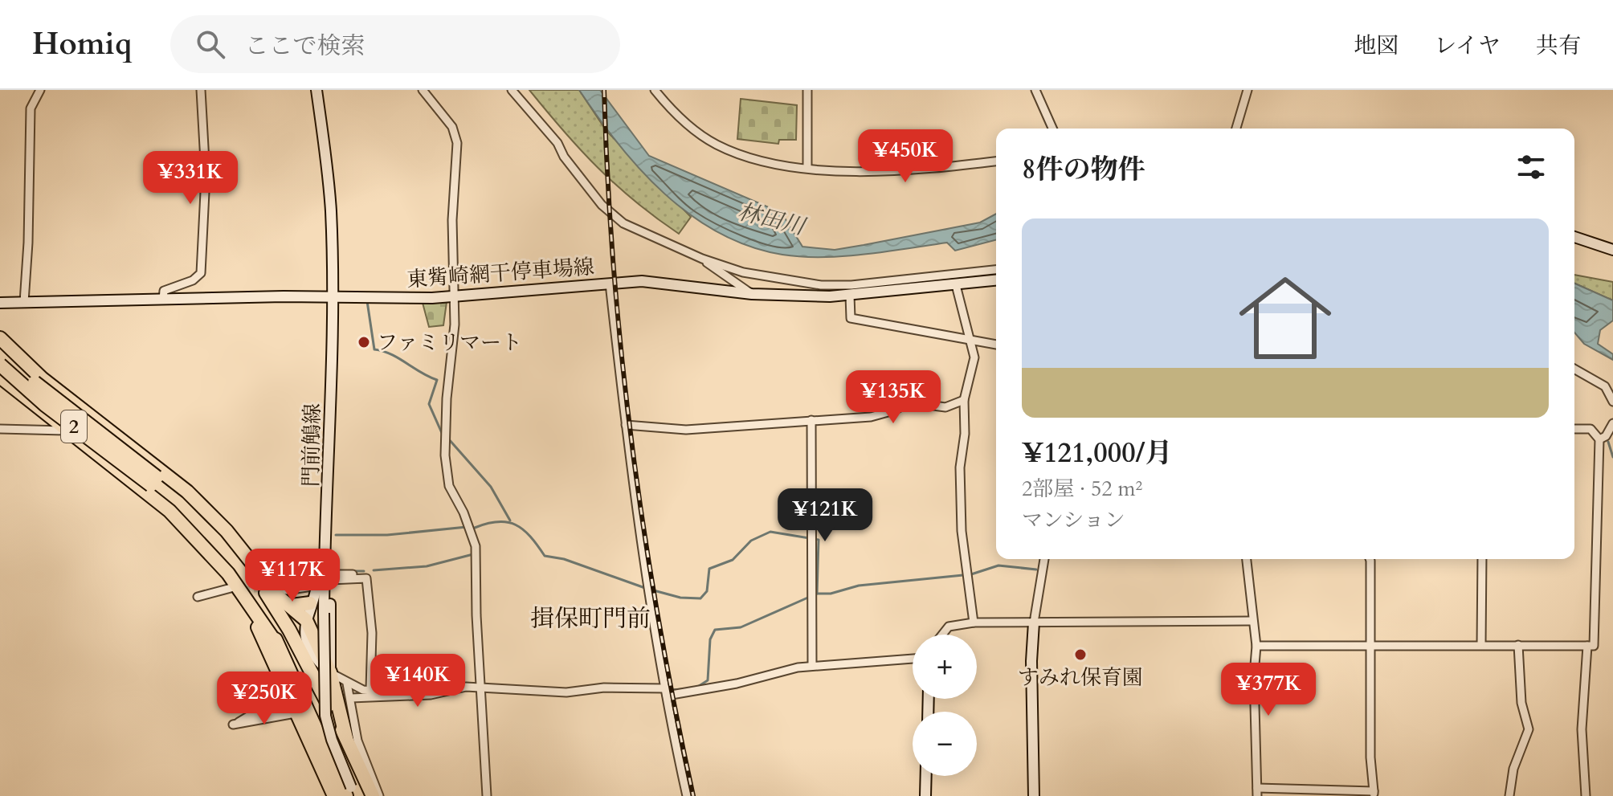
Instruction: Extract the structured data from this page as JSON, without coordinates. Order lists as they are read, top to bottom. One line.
{"streets":{"highway":["2"],"main road":["東觜崎網干停車場線","門前鵤線"]},"crossings":[["東觜崎網干停車場線","門前鵤線"],["2","門前鵤線"]],"districts":["揖保町門前"],"water":["林田川"],"places":["ファミリマート","すみれ保育園"],"page":{"header":"Homiq","search":"ここで検索","nav":["地図","レイヤ","共有"],"heading":"8件の物件","price":["¥450K","¥331K","¥135K","¥121K","¥117K","¥140K","¥377K","¥250K"],"list":[{"name":"¥121,000/月","note":"2部屋 · 52 m² · マンション"}],"map_buttons":["+","−"]}}
